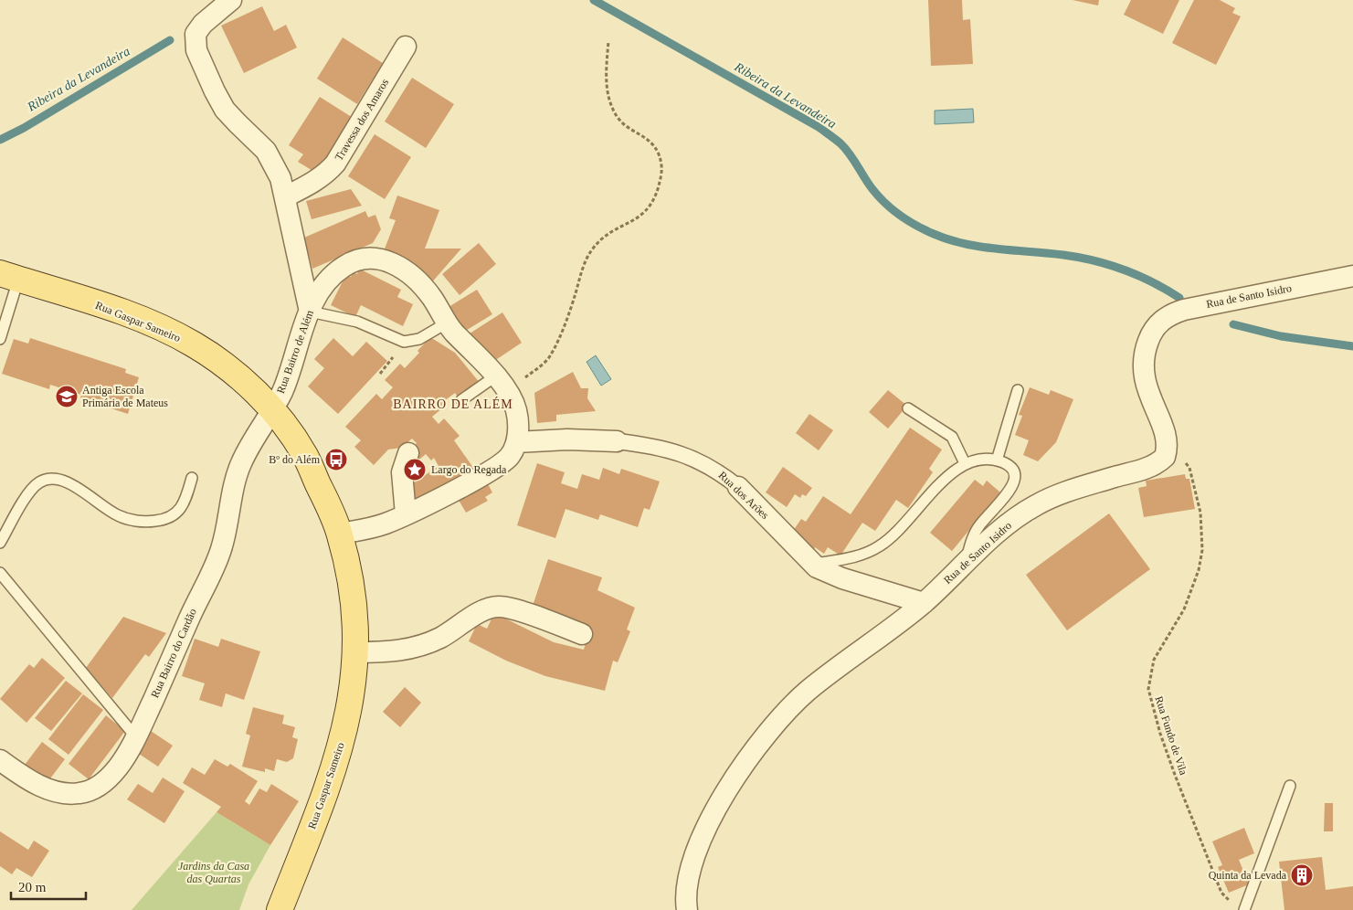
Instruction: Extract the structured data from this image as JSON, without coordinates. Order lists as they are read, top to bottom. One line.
{"streets":{"main road":["Rua Gaspar Sameiro"],"street":["Travessa dos Amaros","Rua de Santo Isidro","Rua Bairro de Além","Rua dos Arões","Rua Bairro do Cardão"],"path":["Rua Fundo de Vila"]},"crossings":[["Rua de Santo Isidro","Rua dos Arões"],["Rua de Santo Isidro","Rua Fundo de Vila"],["Rua Gaspar Sameiro","Rua Bairro de Além"],["Rua Gaspar Sameiro","Rua Bairro do Cardão"],["Rua Bairro de Além","Rua dos Arões"],["Rua Bairro de Além","Rua Bairro do Cardão"]],"districts":["BAIRRO DE ALÉM"],"water":["Ribeira da Levandeira"],"parks":["Jardins da Casa das Quartas"],"places":{"school or university":["Antiga Escola Primária de Mateus"],"bus stop":["Bº do Além"],"place":["Largo do Regada"],"building":["Quinta da Levada"]},"scale_bar":"20 m"}
